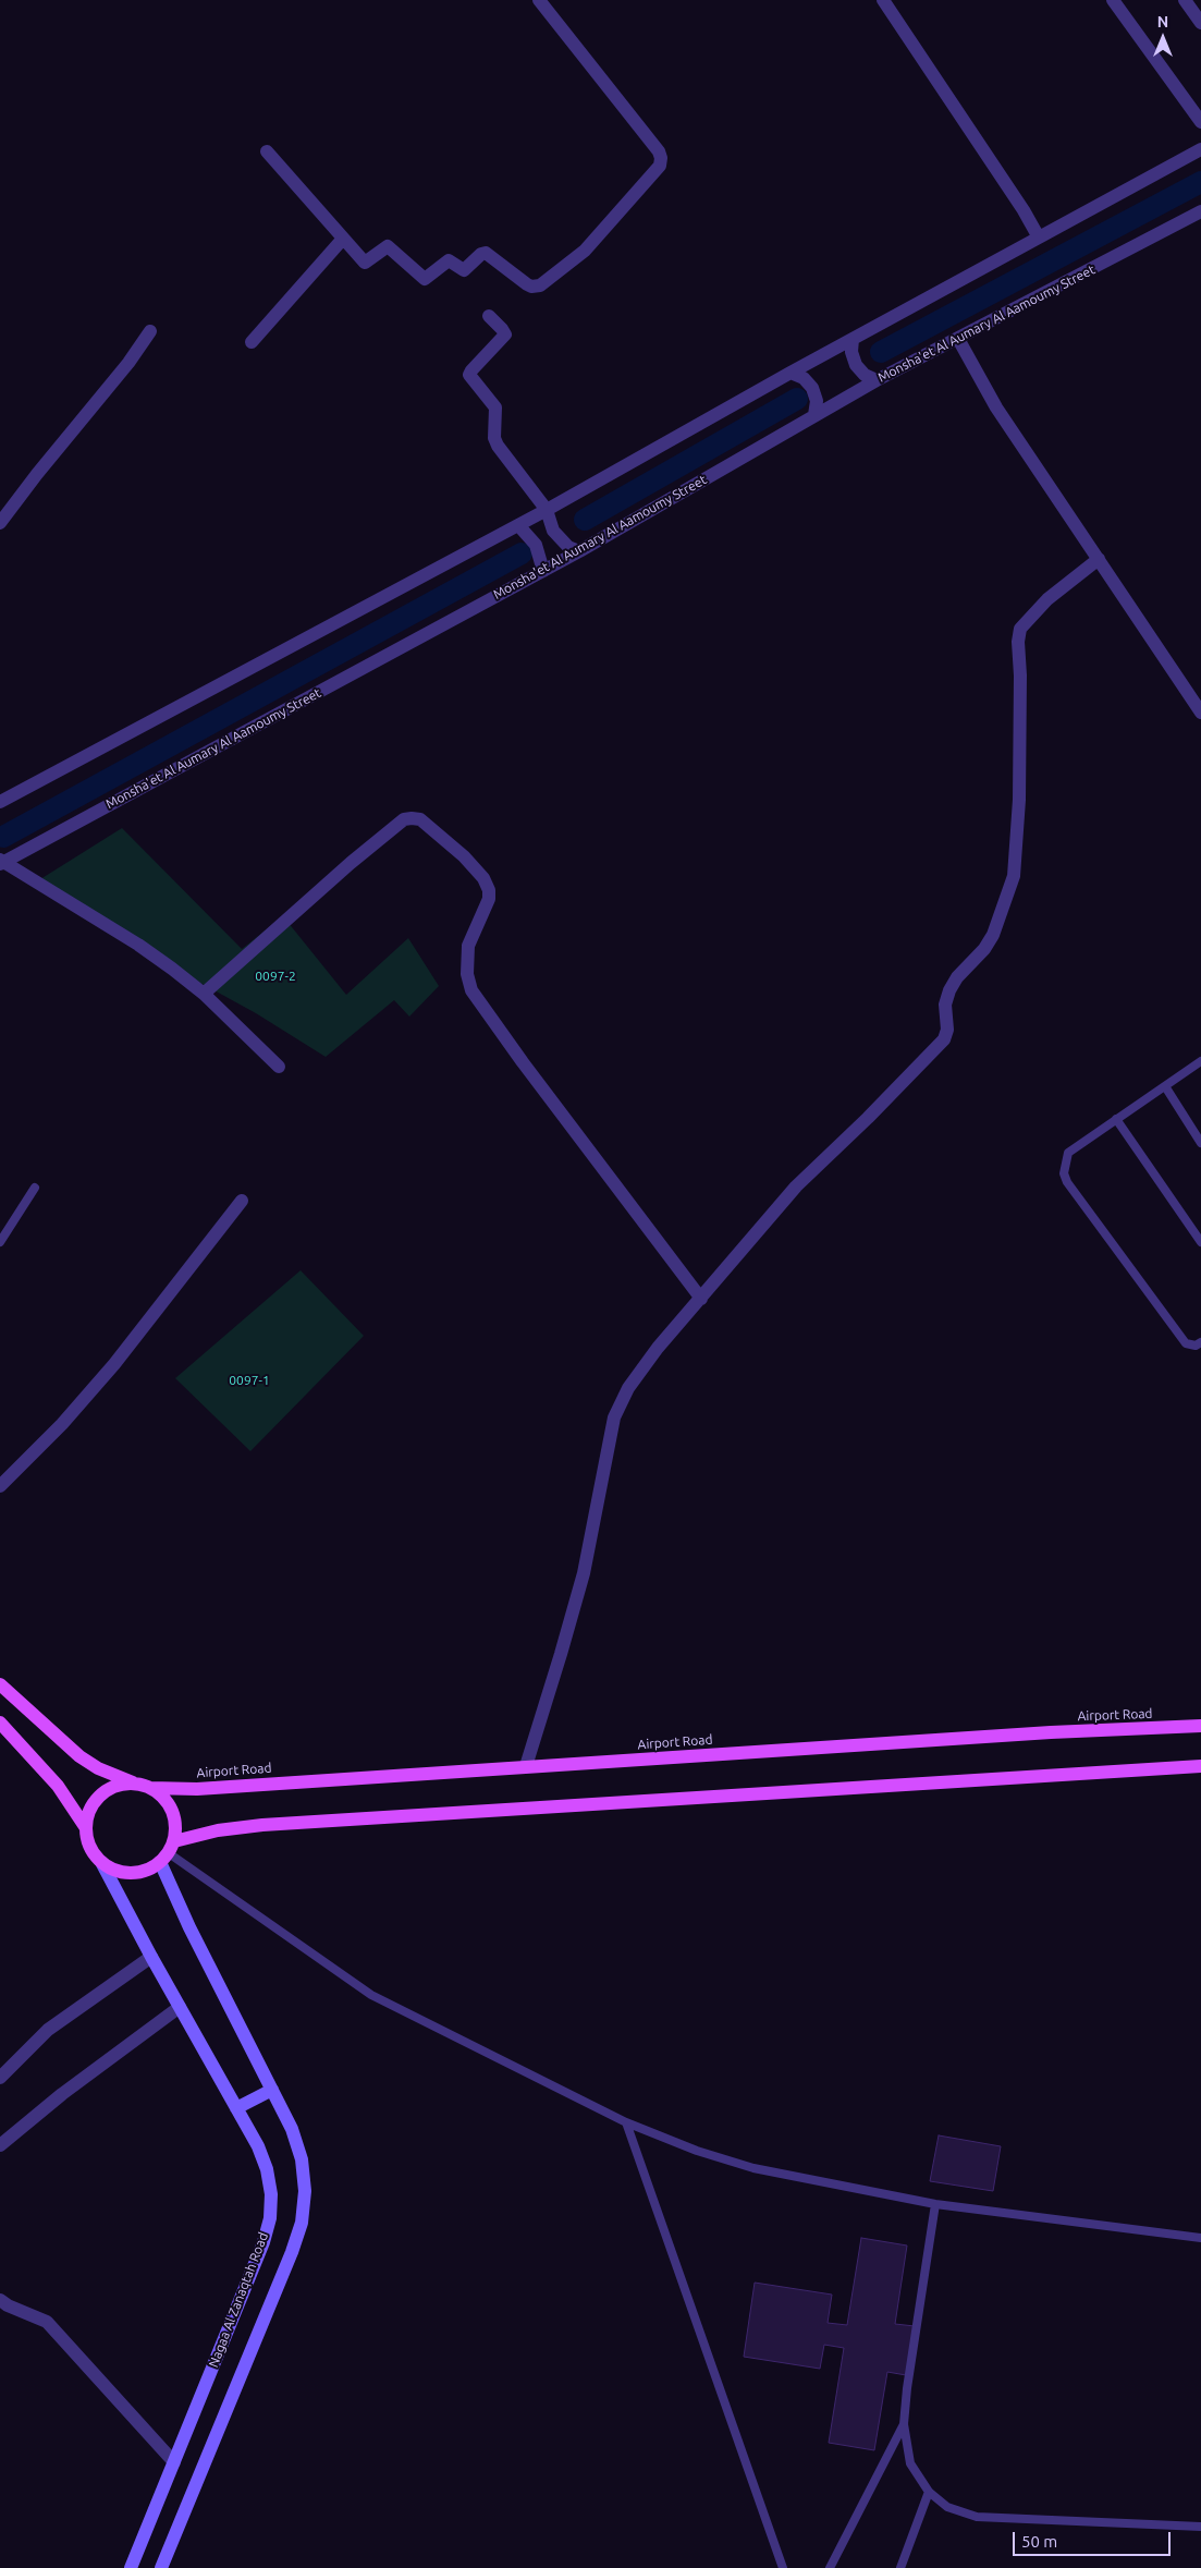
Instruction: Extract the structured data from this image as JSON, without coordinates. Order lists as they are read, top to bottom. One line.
{"streets":{"main road":["Airport Road"],"street":["Monsha'et Al Aumary Al Aamoumy Street","Nagaa Al Zanaqtah Road"]},"crossings":[["Airport Road","Nagaa Al Zanaqtah Road"]],"parks":["0097-2","0097-1"],"scale_bar":"50 m","north":"top"}
